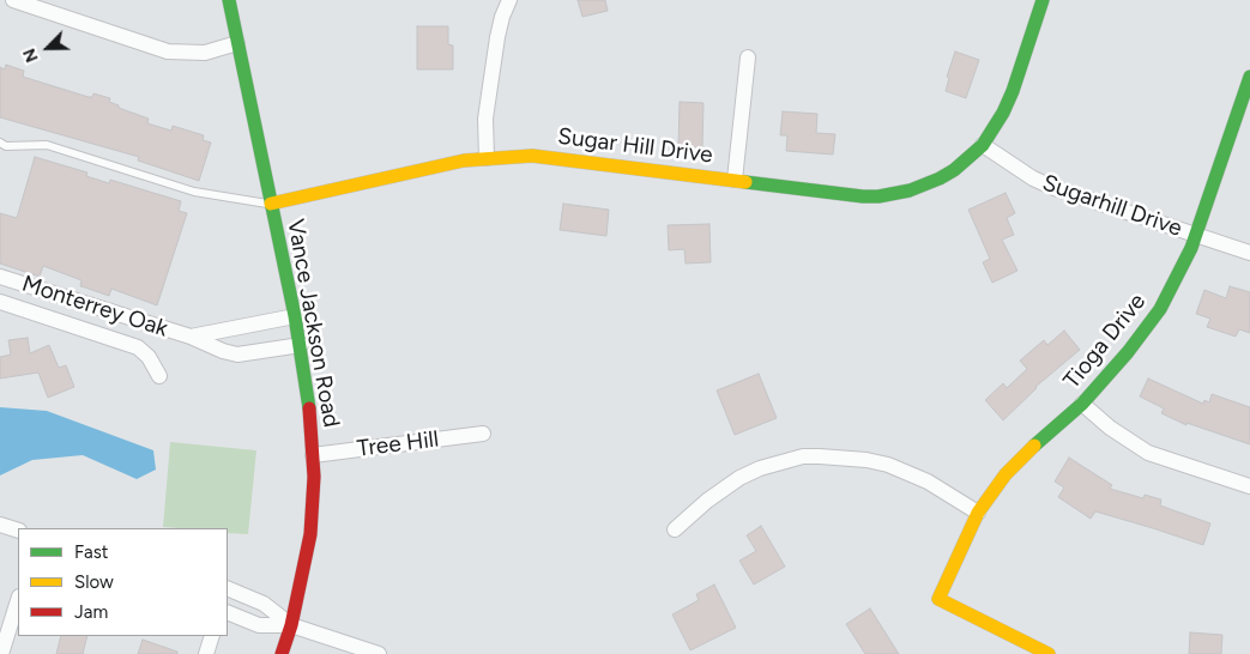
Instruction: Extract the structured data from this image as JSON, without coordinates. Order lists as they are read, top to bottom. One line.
{"streets":{"street":["Sugar Hill Drive","Sugarhill Drive","Monterrey Oak","Vance Jackson Road","Tioga Drive","Tree Hill"]},"crossings":[["Sugar Hill Drive","Sugarhill Drive"],["Sugar Hill Drive","Vance Jackson Road"],["Sugarhill Drive","Tioga Drive"],["Monterrey Oak","Vance Jackson Road"],["Vance Jackson Road","Tree Hill"]],"legend":["Fast","Slow","Jam"],"north":"bottom left"}
